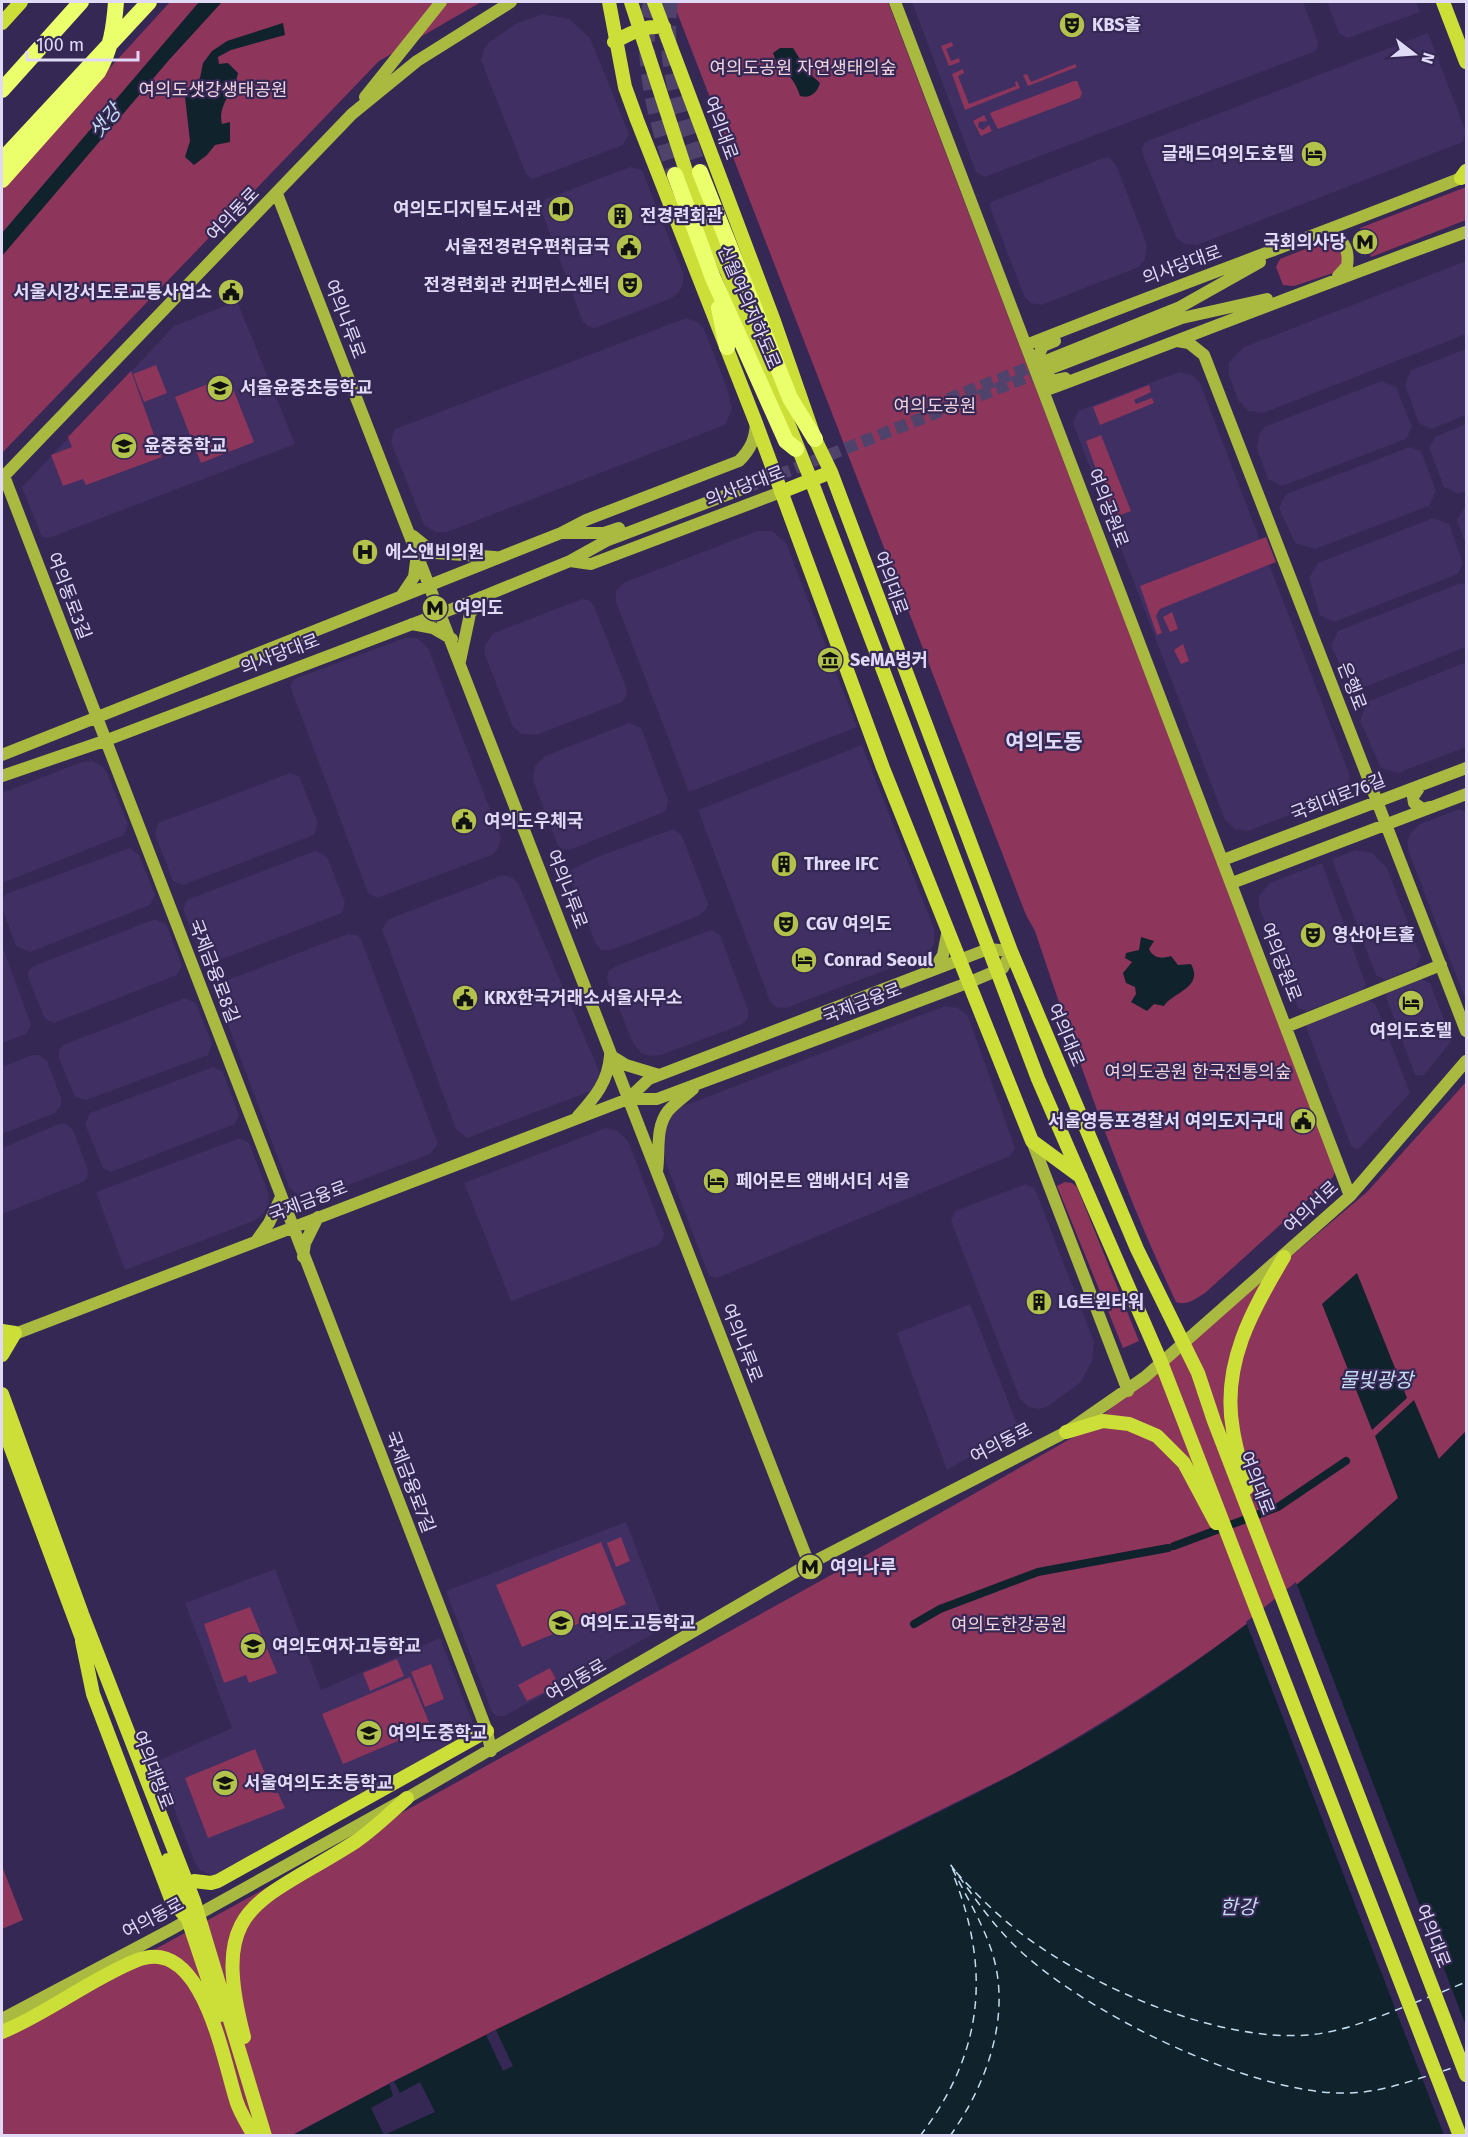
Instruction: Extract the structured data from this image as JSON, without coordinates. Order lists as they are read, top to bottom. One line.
{"streets":{"highway":["신월여의지하도로"],"main road":["여의대로","의사당대로","여의대방로"],"street":["여의동로","여의나루로","여의공원로","여의동로3길","은행로","국회대로76길","국제금융로8길","국제금융로","여의서로","국제금융로7길"]},"crossings":[["여의대로","의사당대로"],["여의대로","신월여의지하도로"],["여의대로","국제금융로"],["여의대로","여의서로"],["여의동로","여의나루로"],["여의동로","여의동로3길"],["여의동로","여의서로"],["여의동로","국제금융로7길"],["의사당대로","여의나루로"],["의사당대로","여의공원로"],["의사당대로","여의동로3길"],["의사당대로","국제금융로8길"],["여의나루로","국제금융로"],["여의공원로","은행로"],["여의공원로","국회대로76길"],["여의공원로","여의서로"],["여의동로3길","국제금융로8길"],["은행로","국회대로76길"],["국제금융로8길","국제금융로"],["국제금융로8길","국제금융로7길"],["국제금융로","국제금융로7길"]],"districts":["여의도동"],"water":["샛강","물빛광장","한강"],"parks":["여의도공원 자연생태의숲","여의도샛강생태공원","여의도공원","여의도공원 한국전통의숲","여의도한강공원"],"places":{"theatre":["KBS홀","전경련회관 컨퍼런스센터","CGV 여의도","영산아트홀"],"hotel":["글래드여의도호텔","Conrad Seoul","여의도호텔","페어몬트 앰배서더 서울"],"library":["여의도디지털도서관"],"building":["전경련회관","Three IFC","LG트윈타워"],"metro station":["국회의사당","여의도","여의나루"],"public building":["서울전경련우편취급국","서울시강서도로교통사업소","여의도우체국","KRX한국거래소서울사무소","서울영등포경찰서 여의도지구대"],"school or university":["서울윤중초등학교","윤중중학교","여의도고등학교","여의도여자고등학교","여의도중학교","서울여의도초등학교"],"hospital":["에스앤비의원"],"museum":["SeMA벙커"]},"scale_bar":"100 m","north":"right"}
